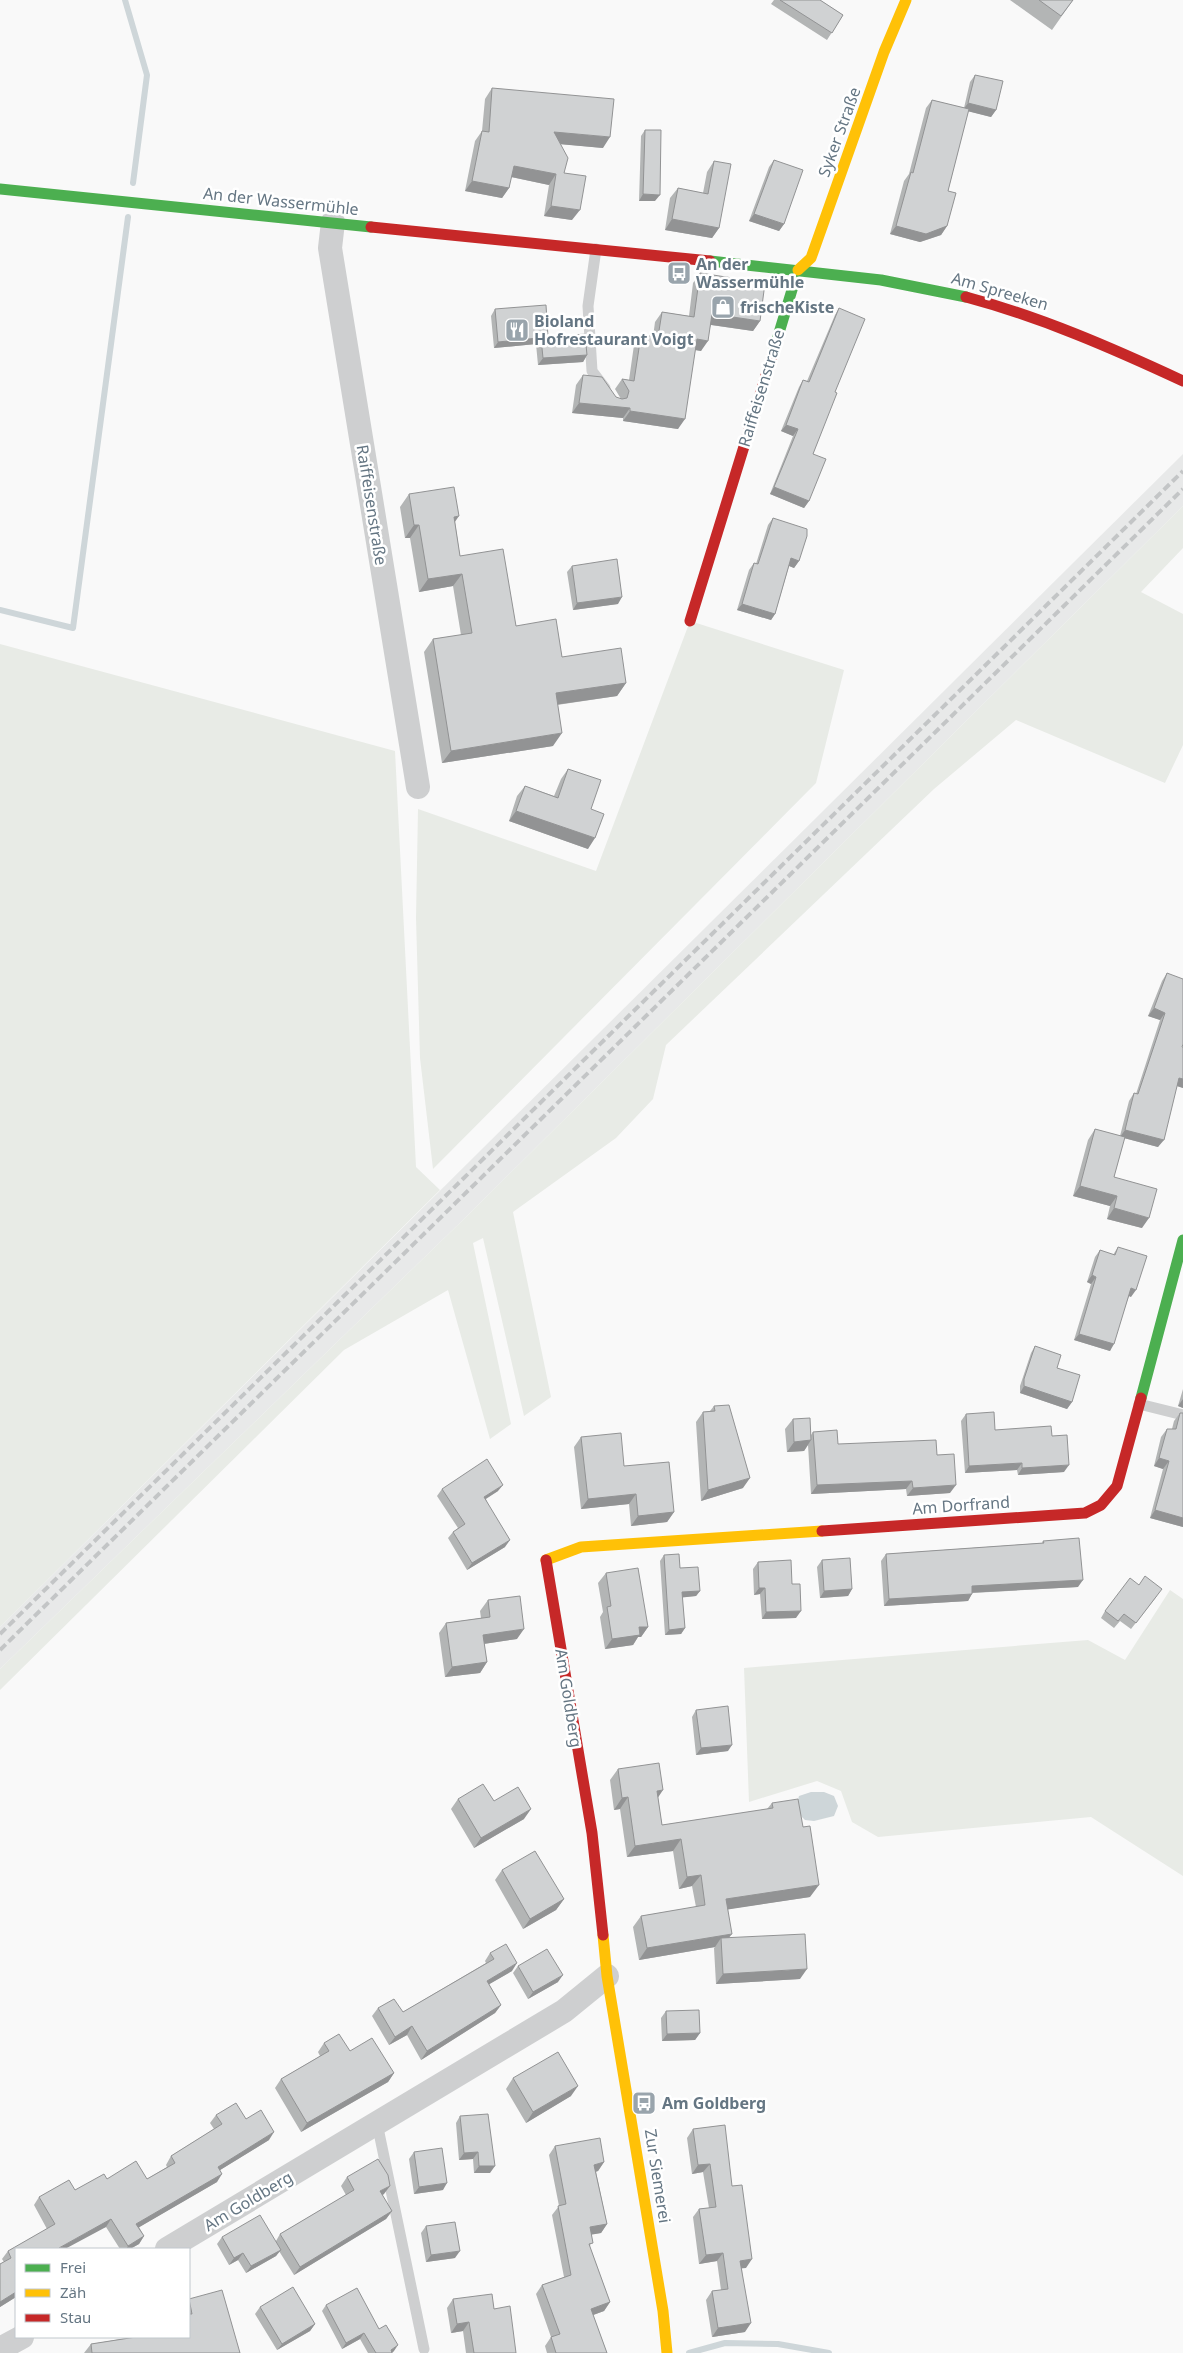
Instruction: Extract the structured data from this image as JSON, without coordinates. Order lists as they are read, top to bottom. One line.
{"streets":{"street":["Syker Straße","An der Wassermühle","Am Spreeken","Raiffeisenstraße","Am Dorfrand","Am Goldberg","Zur Siemerei"]},"crossings":[["Syker Straße","An der Wassermühle"],["Syker Straße","Am Spreeken"],["Syker Straße","Raiffeisenstraße"],["An der Wassermühle","Am Spreeken"],["An der Wassermühle","Raiffeisenstraße"],["Am Spreeken","Raiffeisenstraße"],["Am Dorfrand","Am Goldberg"],["Am Goldberg","Zur Siemerei"]],"places":{"bus stop":["An der Wassermühle","Am Goldberg"],"shop":["frischeKiste"],"restaurant":["Bioland Hofrestaurant Voigt"]},"legend":["Frei","Zäh","Stau"]}
